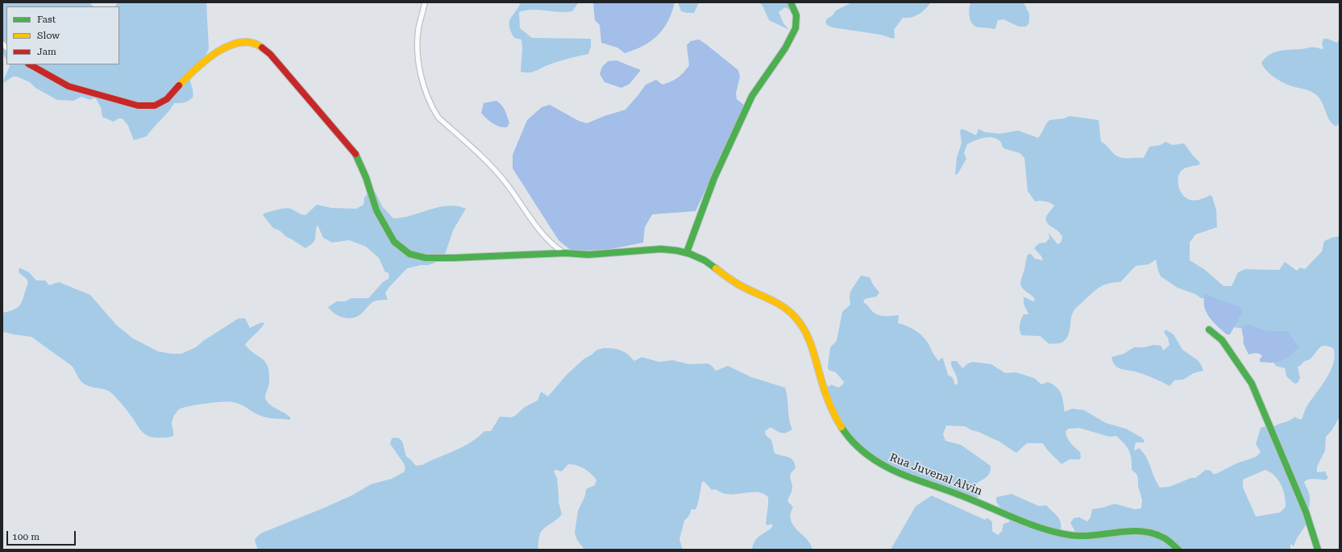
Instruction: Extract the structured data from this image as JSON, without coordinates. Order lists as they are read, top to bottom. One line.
{"streets":{"street":["Rua Juvenal Alvin"]},"legend":["Fast","Slow","Jam"],"scale_bar":"100 m"}
